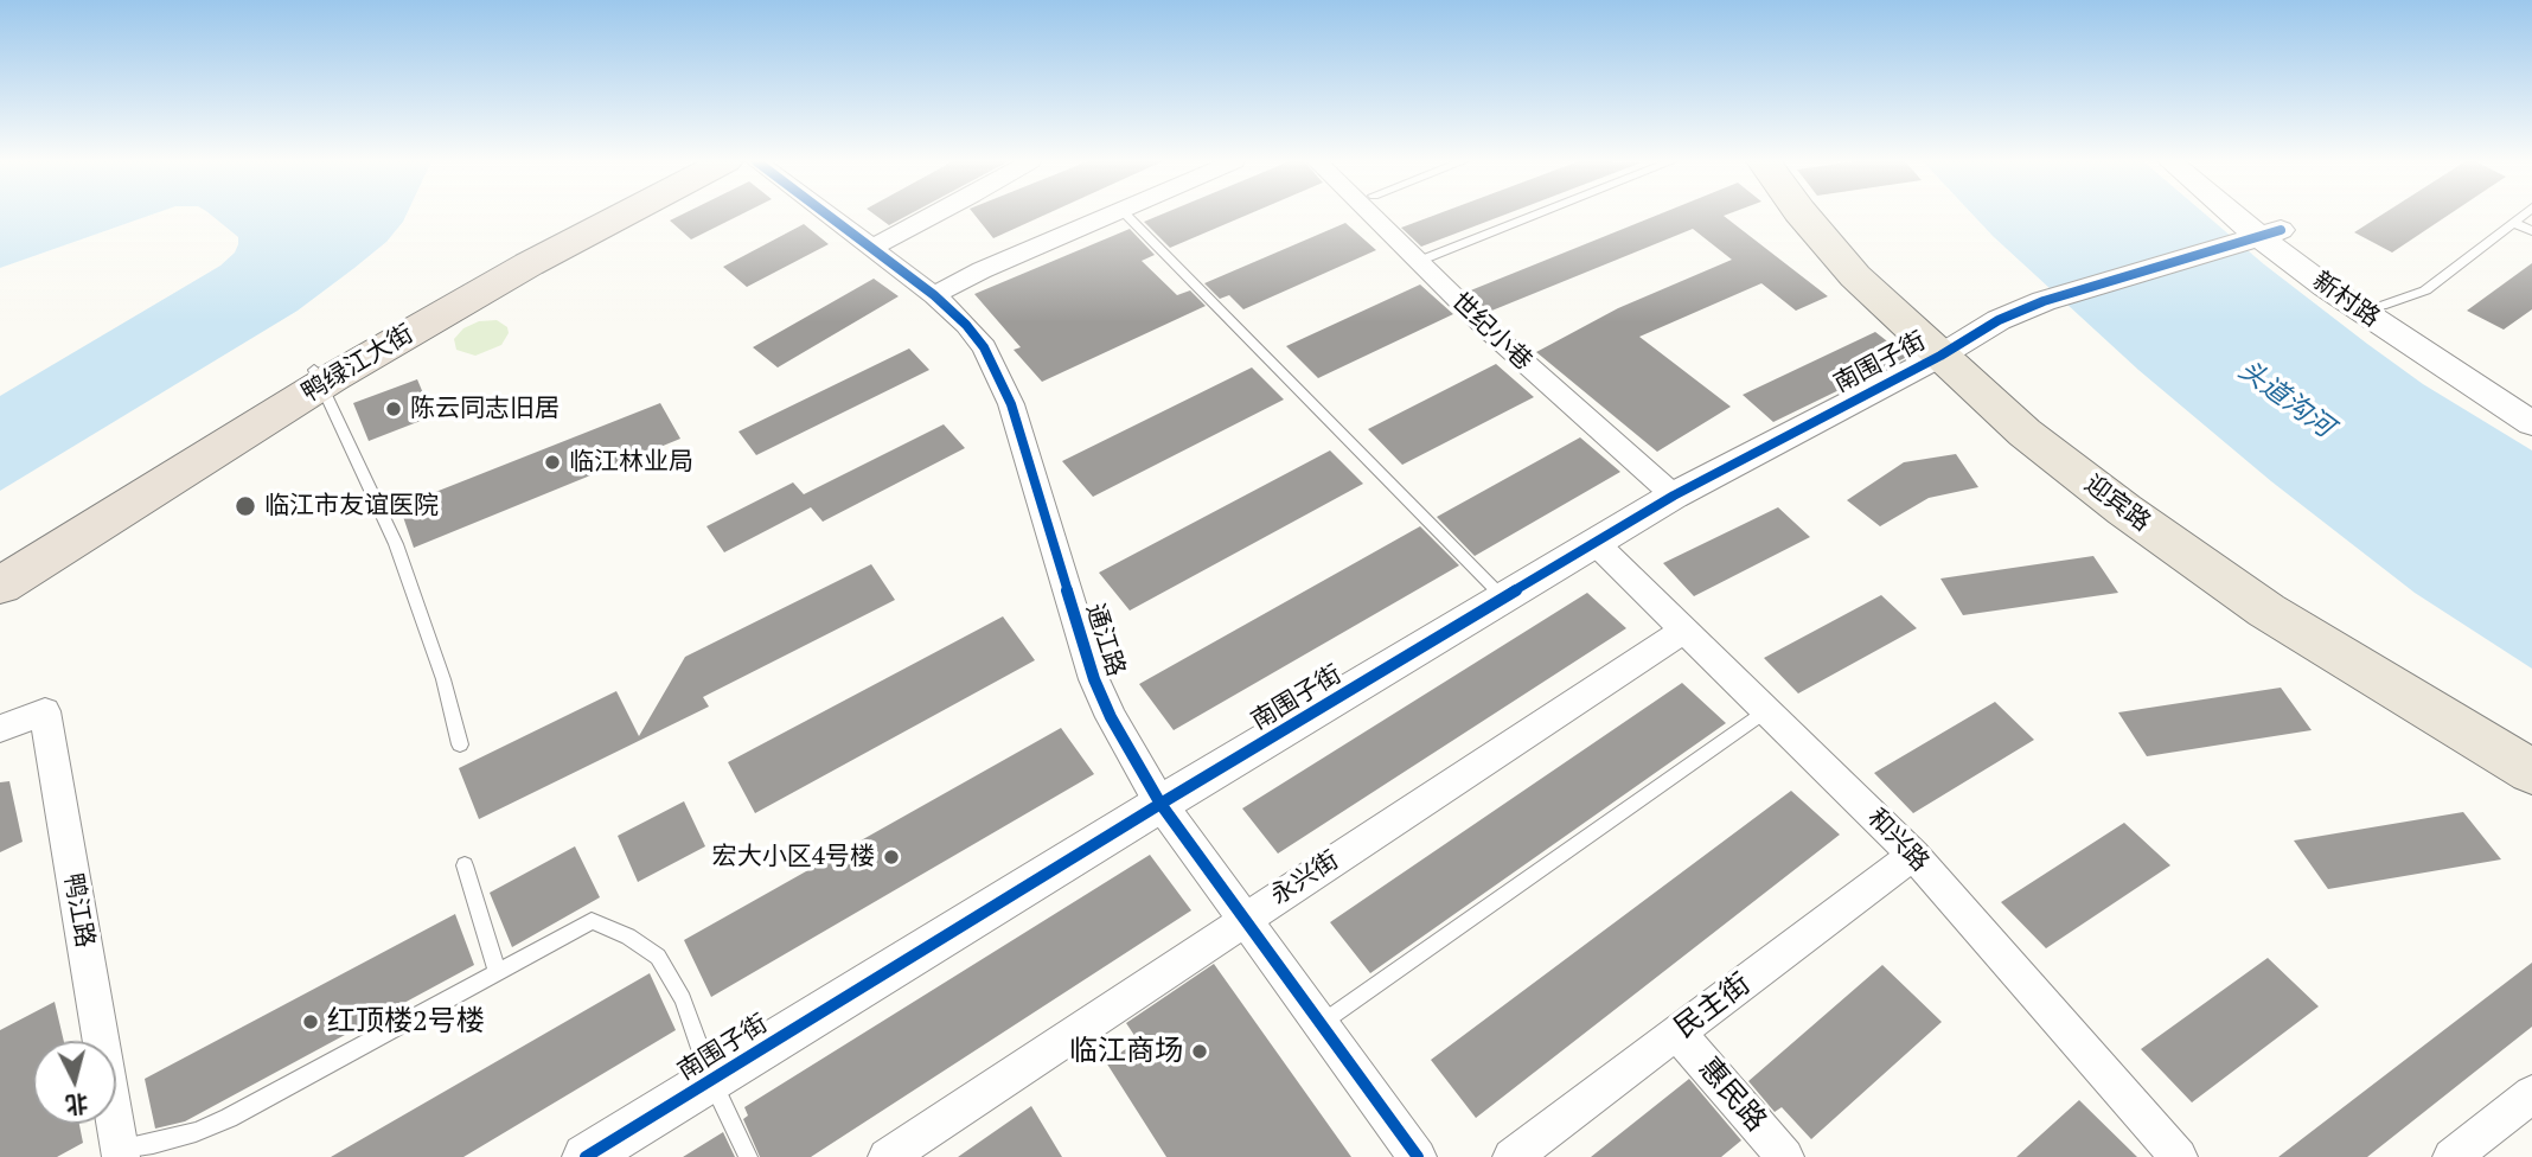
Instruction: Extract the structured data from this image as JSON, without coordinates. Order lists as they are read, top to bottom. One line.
{"streets":{"highway":["鸭绿江大街"],"main road":["迎宾路"],"street":["新村路","世纪小巷","南围子街","通江路","和兴路","永兴街","鸭江路","民主街","惠民路"]},"crossings":[["新村路","南围子街"],["世纪小巷","南围子街"],["南围子街","迎宾路"],["南围子街","通江路"],["南围子街","和兴路"],["通江路","永兴街"],["和兴路","永兴街"],["和兴路","民主街"],["民主街","惠民路"]],"water":["头道沟河"],"places":["陈云同志旧居","临江林业局","临江市友谊医院","宏大小区4号楼","红顶楼2号楼","临江商场"],"north":"bottom"}
